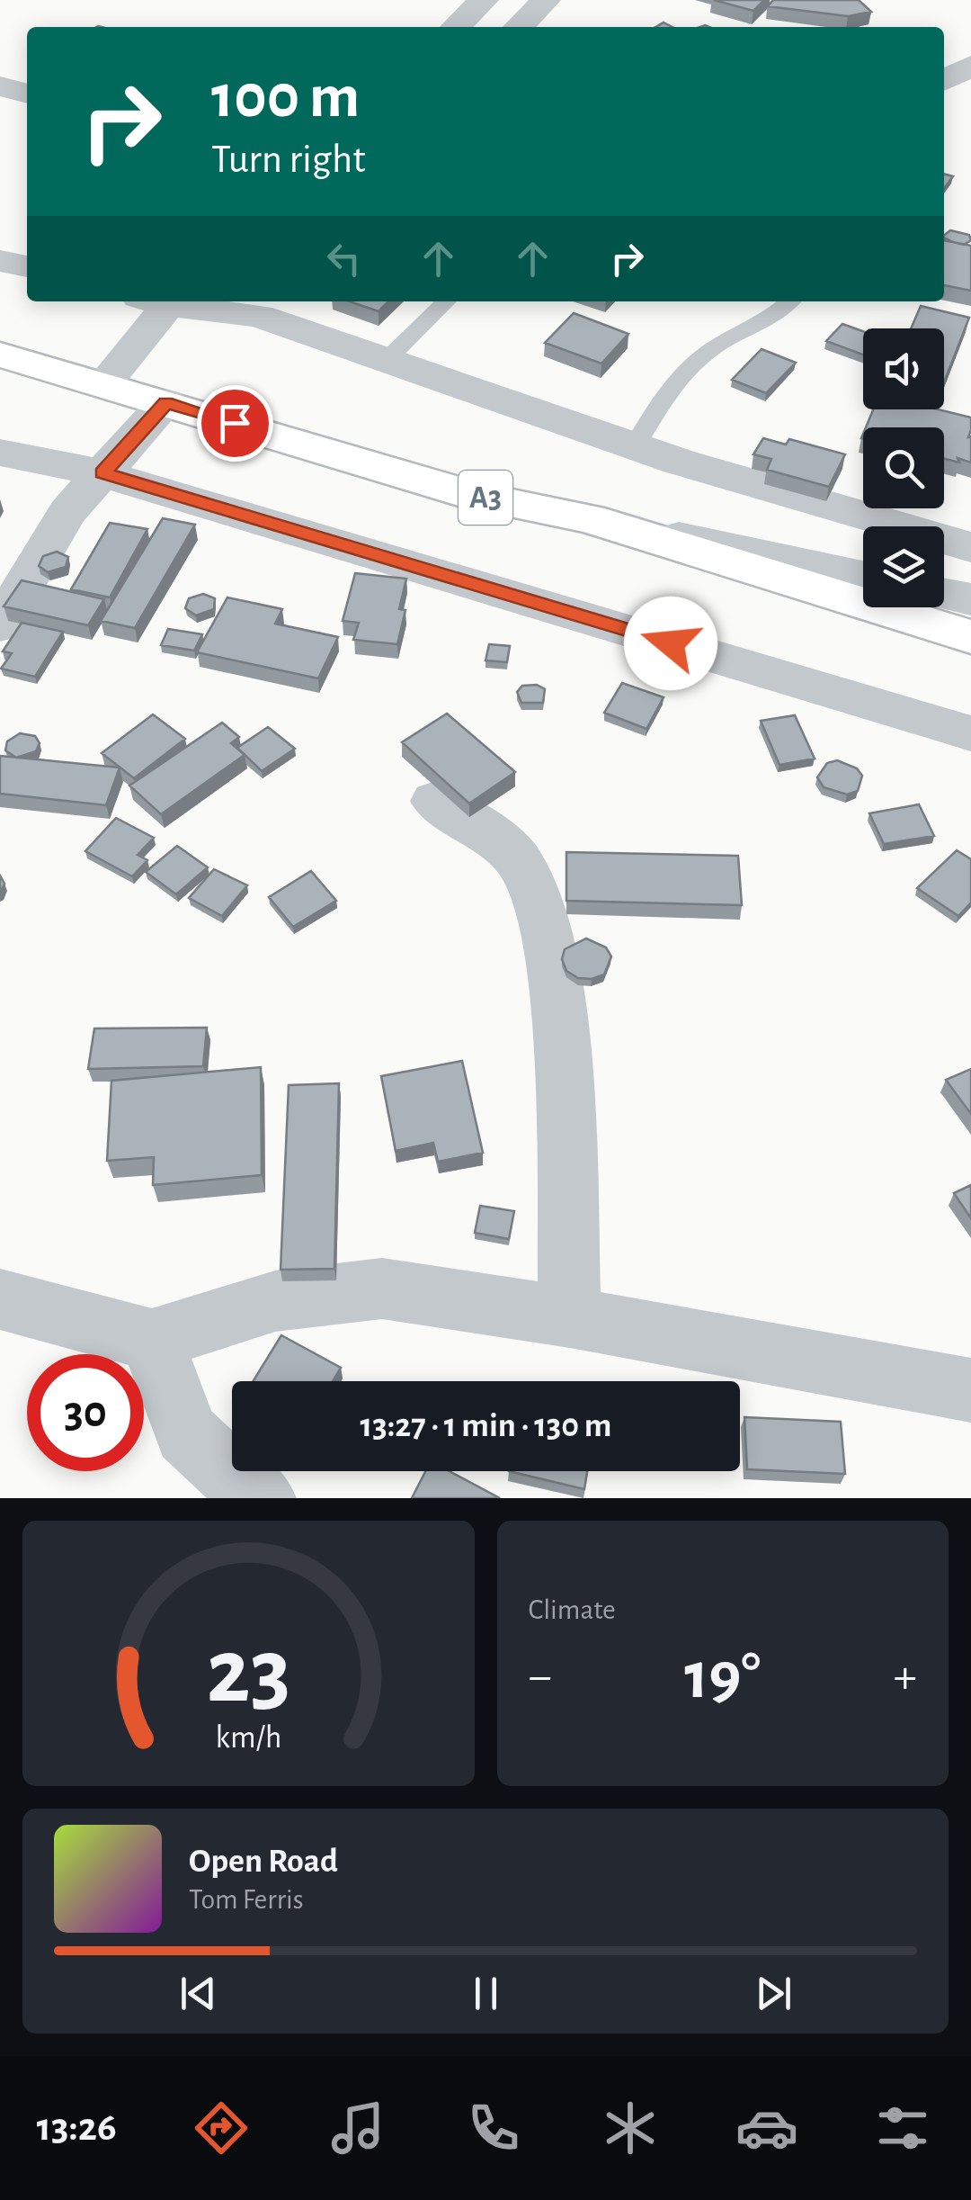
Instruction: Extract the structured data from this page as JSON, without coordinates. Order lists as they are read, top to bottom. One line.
{"streets":{"highway":["A3"]},"page":{"turn":["100 m","Turn right"],"limit":"30","trip":"13:27 · 1 min · 130 m","tile":"Climate","heat":["−","19°","+"],"song":["Open Road","Tom Ferris"],"tabs":"13:26","gauge":["23","km/h"]}}
